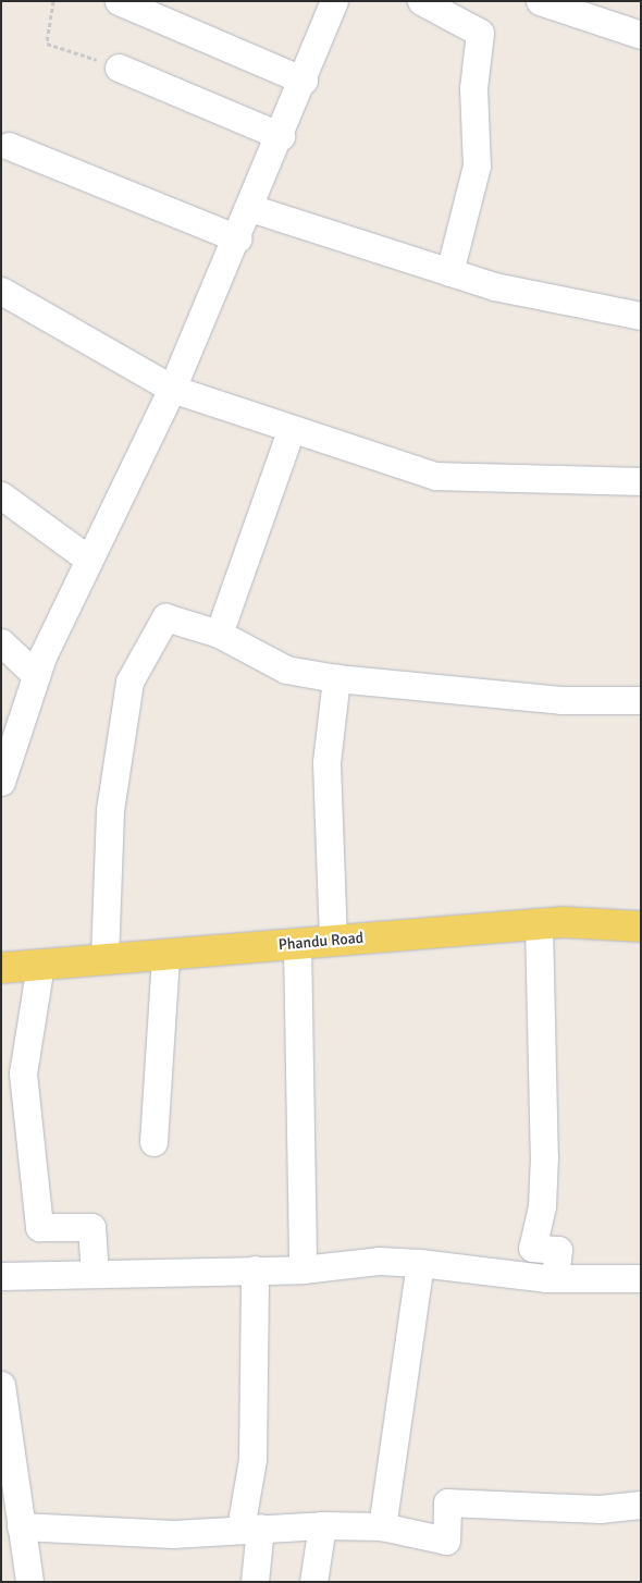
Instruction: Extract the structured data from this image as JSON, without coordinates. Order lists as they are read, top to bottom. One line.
{"streets":{"main road":["Phandu Road"]}}
